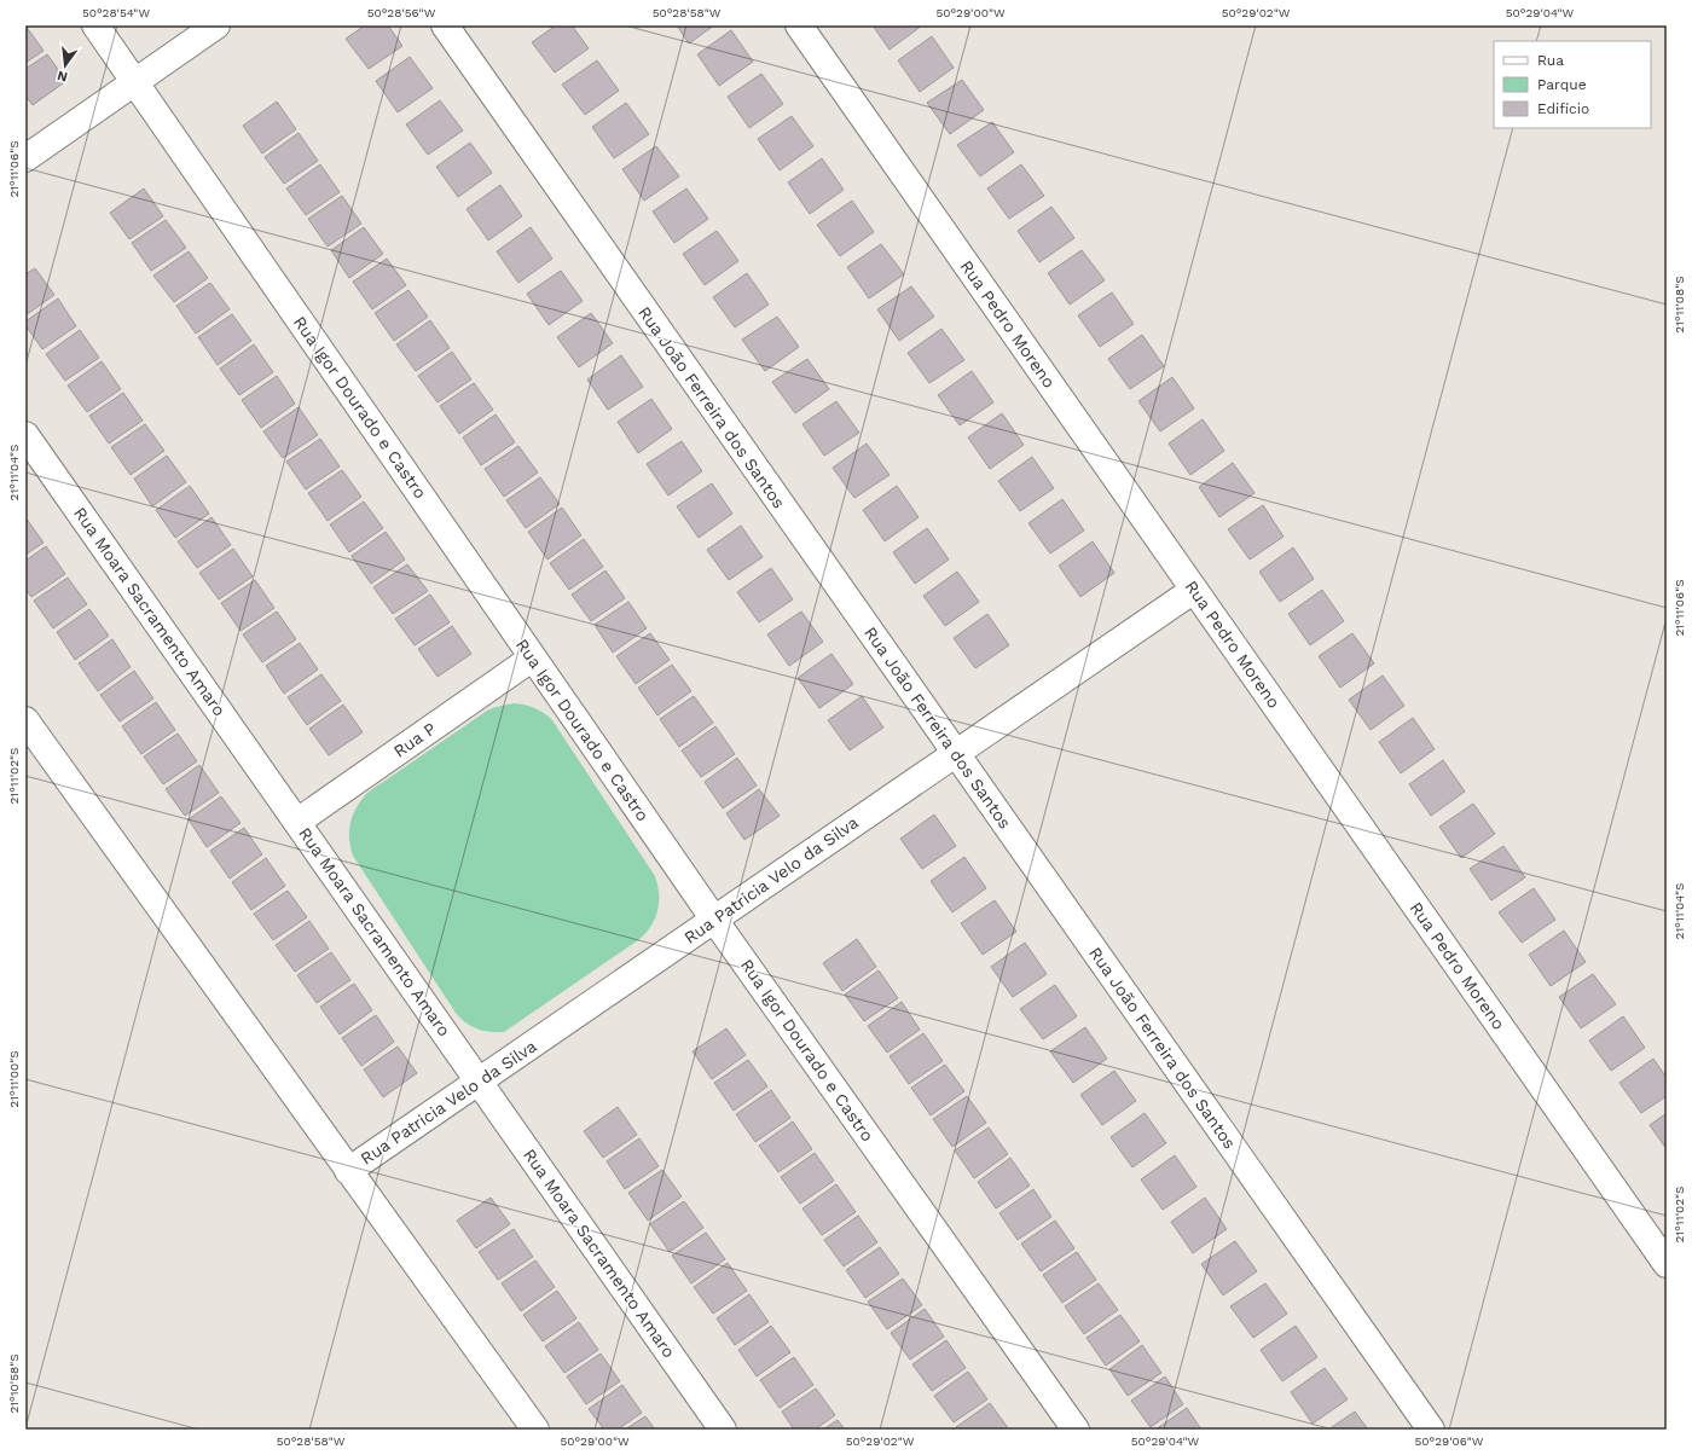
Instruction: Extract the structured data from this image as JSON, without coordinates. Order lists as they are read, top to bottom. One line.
{"streets":{"street":["Rua Pedro Moreno","Rua Igor Dourado e Castro","Rua João Ferreira dos Santos","Rua Moara Sacramento Amaro","Rua P","Rua Patricia Velo da Silva"]},"crossings":[["Rua Pedro Moreno","Rua Patricia Velo da Silva"],["Rua Igor Dourado e Castro","Rua P"],["Rua Igor Dourado e Castro","Rua Patricia Velo da Silva"],["Rua João Ferreira dos Santos","Rua Patricia Velo da Silva"],["Rua Moara Sacramento Amaro","Rua P"],["Rua Moara Sacramento Amaro","Rua Patricia Velo da Silva"]],"legend":["Rua","Parque","Edifício"],"north":"bottom","coordinates":["50°28'54\"W","50°28'56\"W","50°28'58\"W","50°29'00\"W","50°29'02\"W","50°29'04\"W","21°11'06\"S","21°11'08\"S","21°11'04\"S","21°11'02\"S","21°11'00\"S","21°10'58\"S","50°29'06\"W"]}
